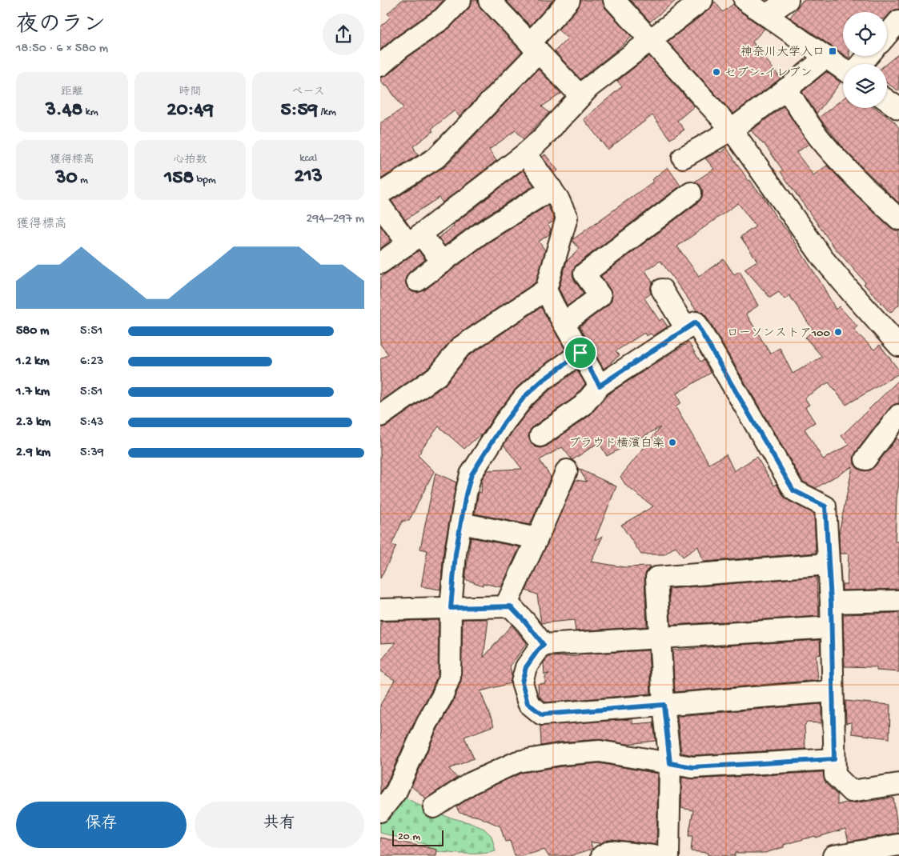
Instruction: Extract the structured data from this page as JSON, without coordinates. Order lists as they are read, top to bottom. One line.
{"places":{"transit":["神奈川大学入口"],"other":["セブン-イレブン","ローソンストア100","プラウド横濱白楽"]},"scale_bar":"20 m","page":{"heading":["夜のラン","18:50 · 6 × 580 m"],"stats":[["距離","3.48 km"],["時間","20:49"],["ペース","5:59 /km"],["獲得標高","30 m"],["心拍数","158 bpm"],["kcal","213"]],"chart":["獲得標高","294–297 m"],"list":[{"name":"580 m","note":"5:51"},{"name":"1.2 km","note":"6:23"},{"name":"1.7 km","note":"5:51"},{"name":"2.3 km","note":"5:43"},{"name":"2.9 km","note":"5:39"}],"buttons":["保存","共有"],"scale":"20 m"}}
